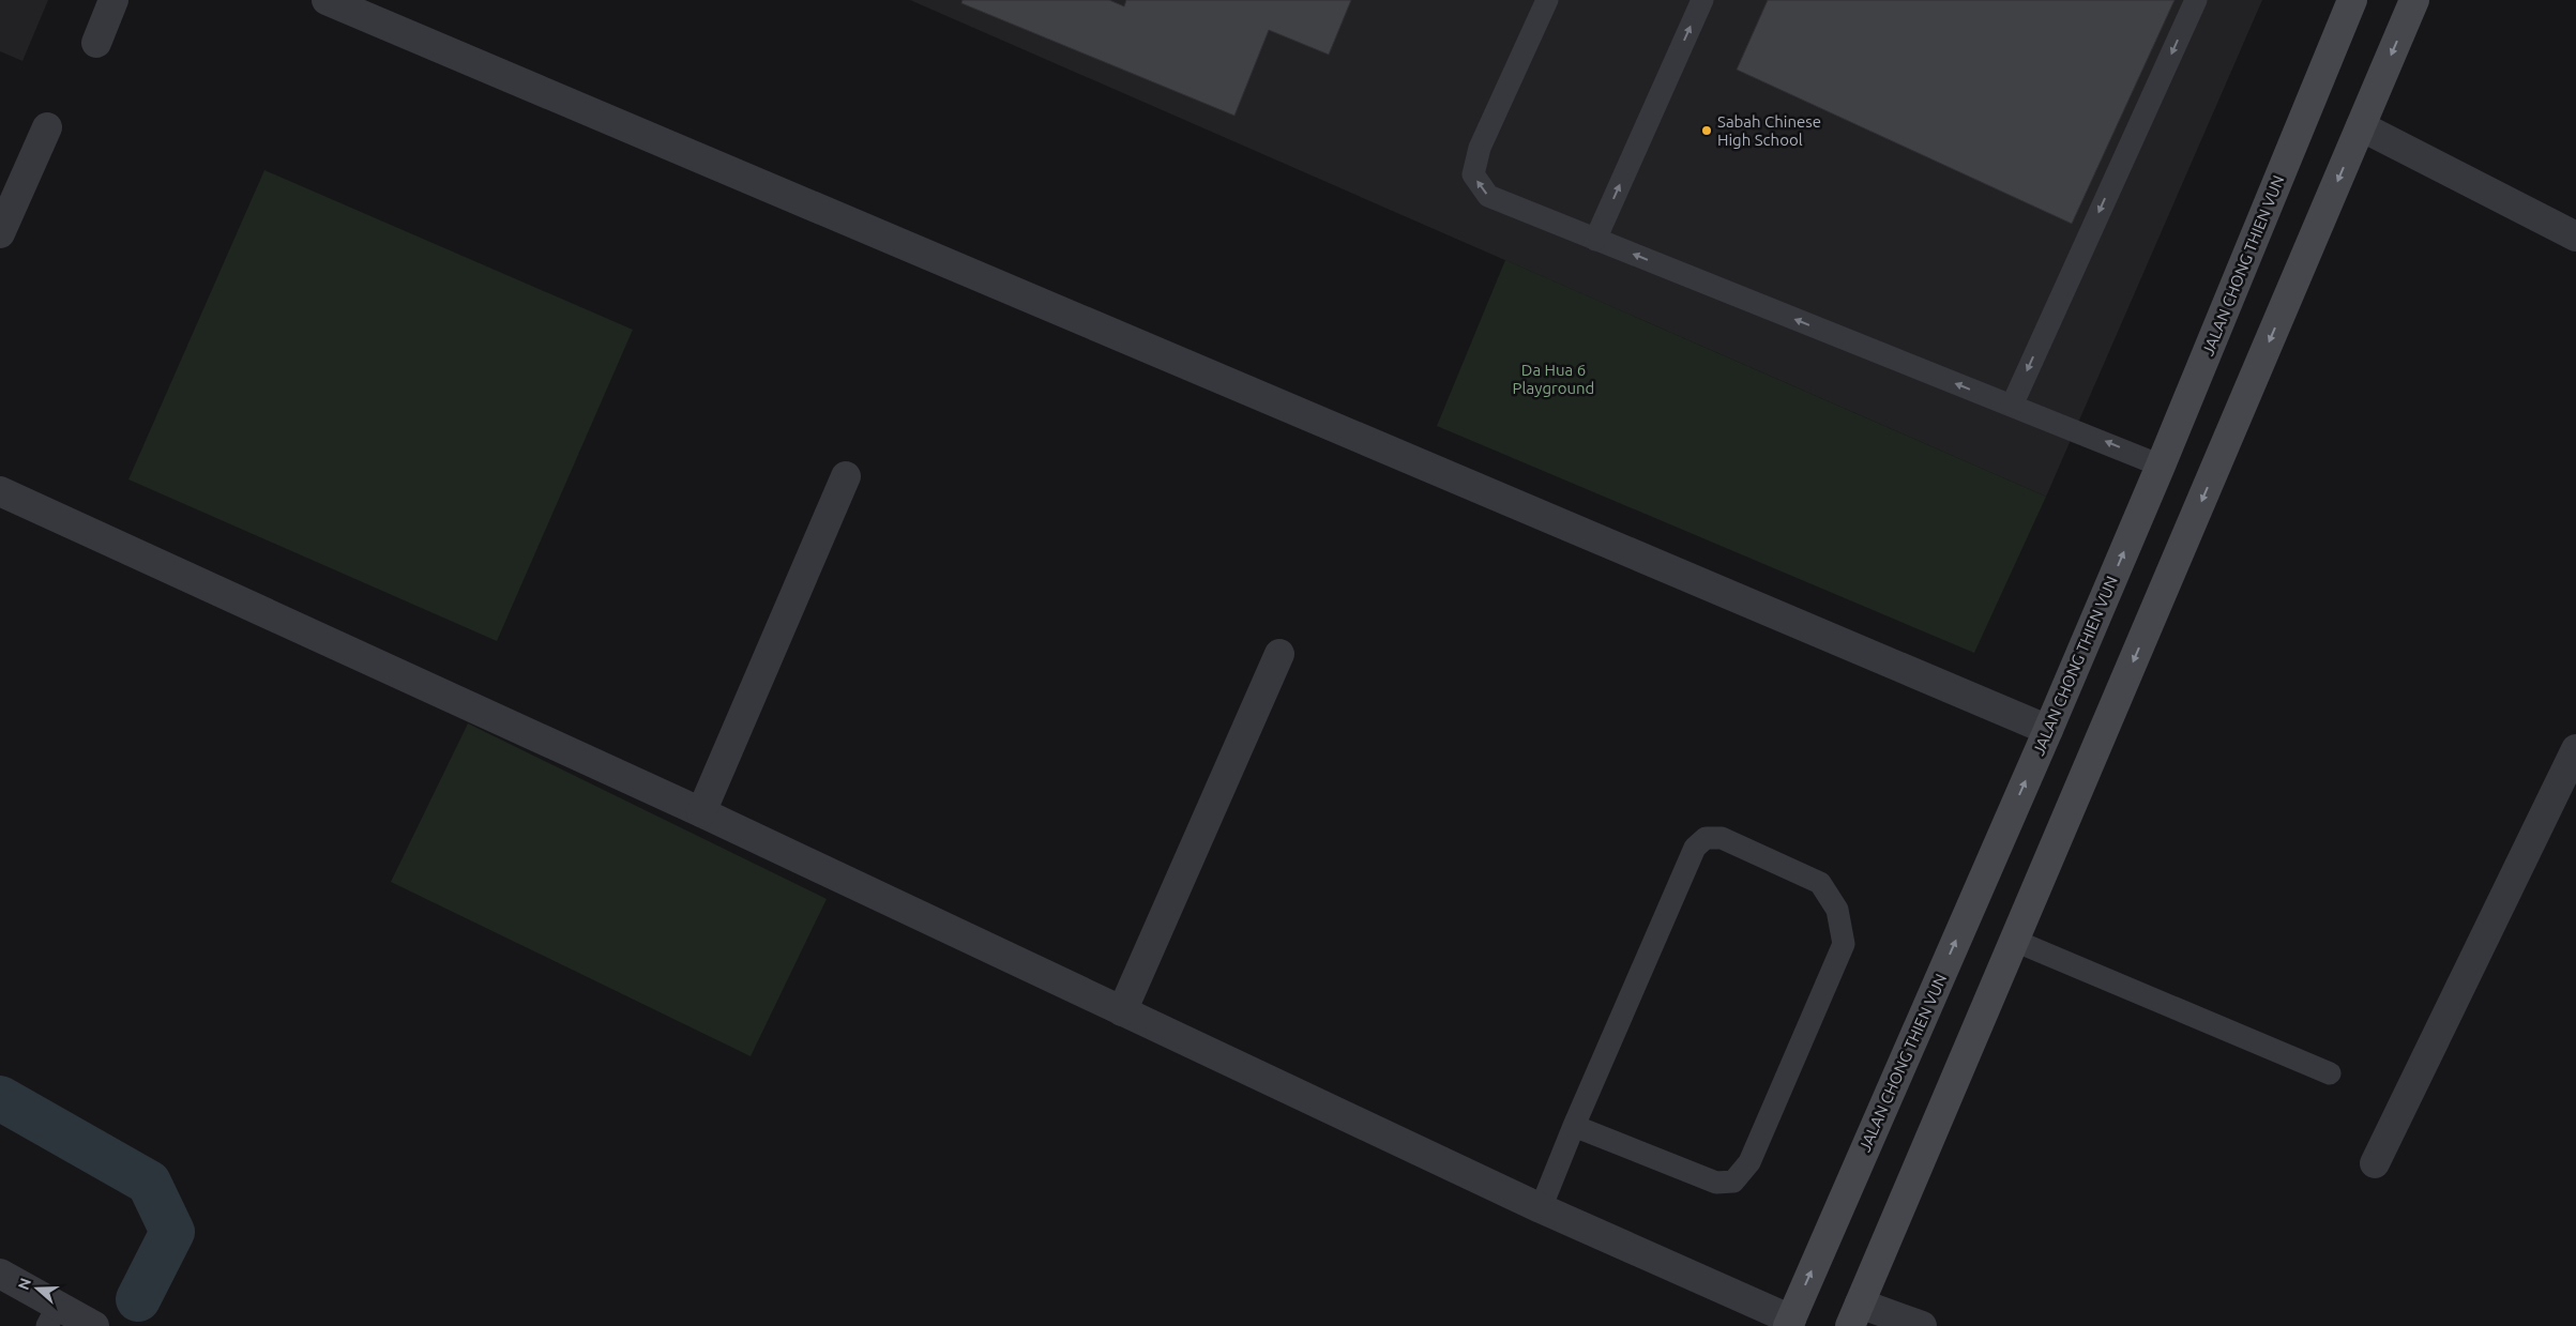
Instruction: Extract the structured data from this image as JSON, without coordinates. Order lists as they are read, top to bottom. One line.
{"streets":{"main road":["JALAN CHONG THIEN VUN"]},"parks":["Da Hua 6 Playground"],"places":["Sabah Chinese High School"],"north":"left"}
